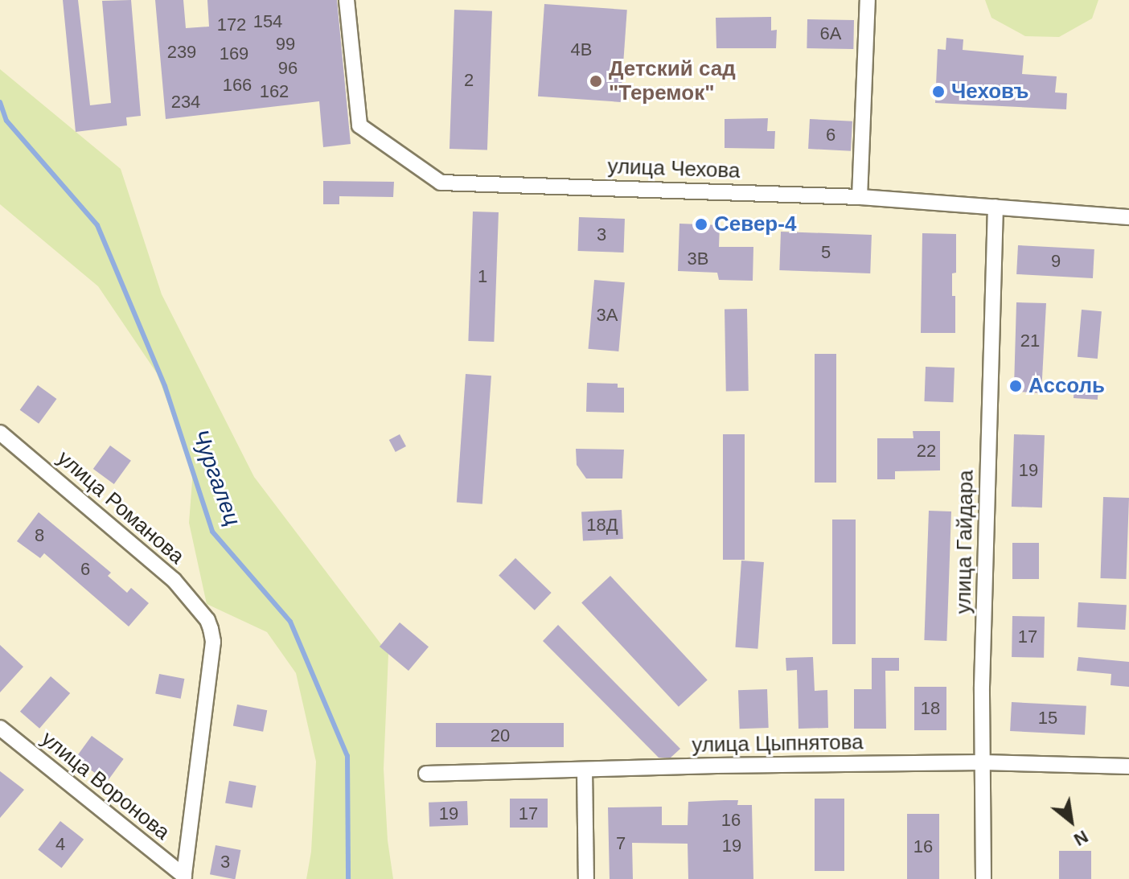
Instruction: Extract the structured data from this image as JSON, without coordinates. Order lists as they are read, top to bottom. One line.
{"streets":{"street":["улица Чехова","улица Романова","улица Гайдара","улица Цыпнятова","улица Воронова"]},"crossings":[["улица Чехова","улица Гайдара"],["улица Романова","улица Воронова"],["улица Гайдара","улица Цыпнятова"]],"water":["Чургалец"],"places":["Детский сад \"Теремок\"","Чеховъ","Север-4","Ассоль"],"house_numbers":["154","172","6А","99","4В","239","169","96","2","166","162","234","6","3","5","3В","9","1","3А","21","22","19","18Д","8","6","17","18","15","20","19","17","16","7","4","19","16","3"],"north":"bottom right"}
